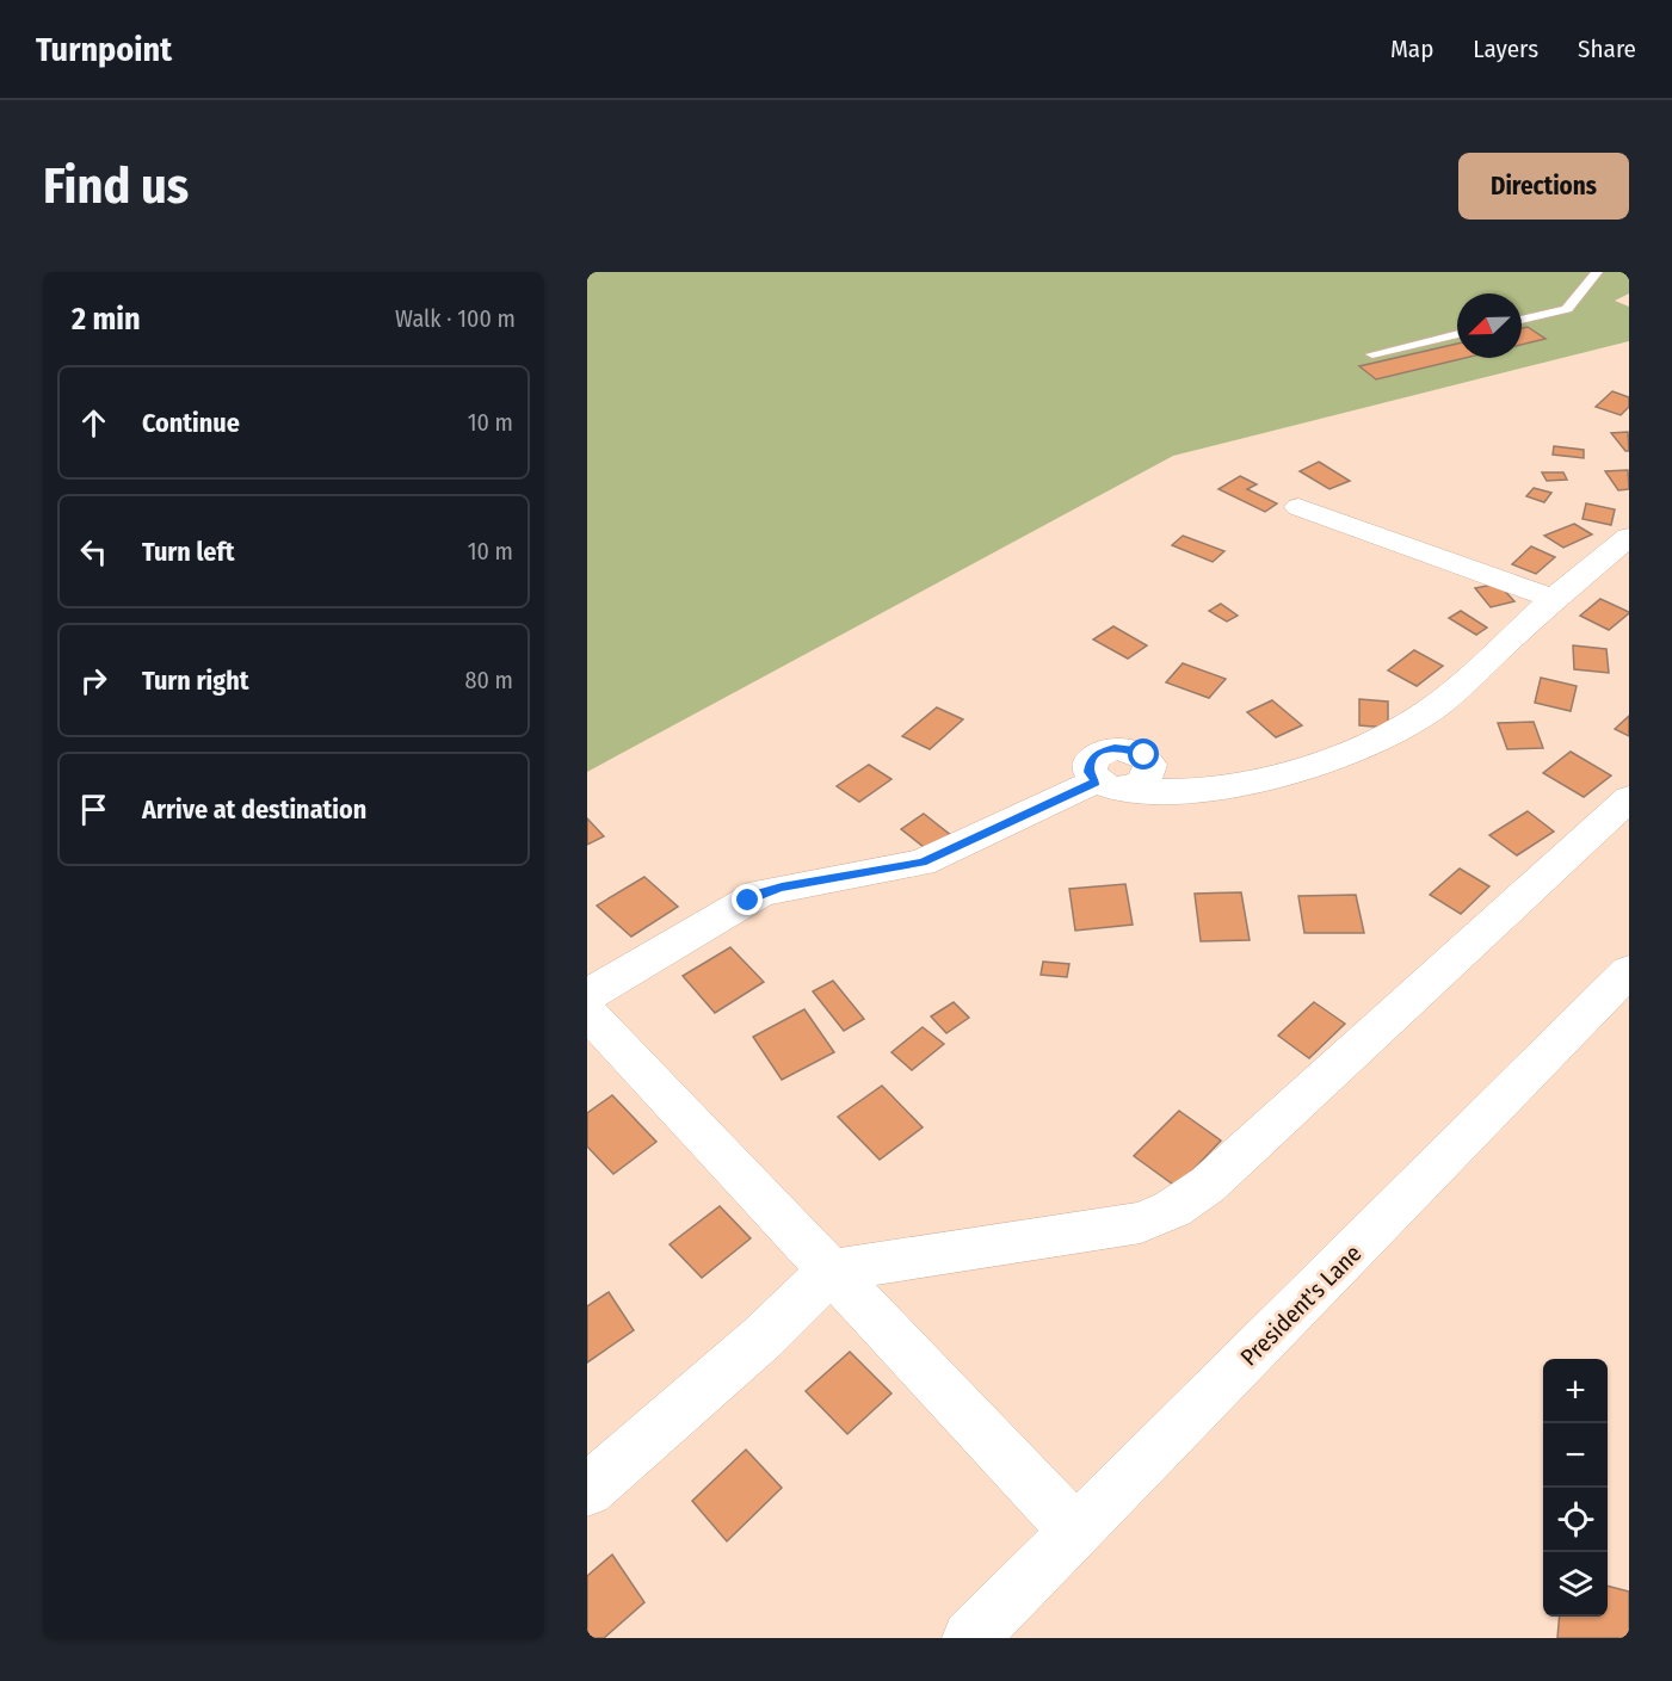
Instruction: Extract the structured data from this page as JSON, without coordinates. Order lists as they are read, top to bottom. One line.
{"streets":{"street":["President's Lane"]},"north":"bottom left","page":{"header":"Turnpoint","nav":["Map","Layers","Share"],"buttons":"Directions","title":"Find us","heading":["2 min","Walk · 100 m"],"list":[["Continue","10 m"],["Turn left","10 m"],["Turn right","80 m"],"Arrive at destination"],"map_buttons":["+","−"]}}
